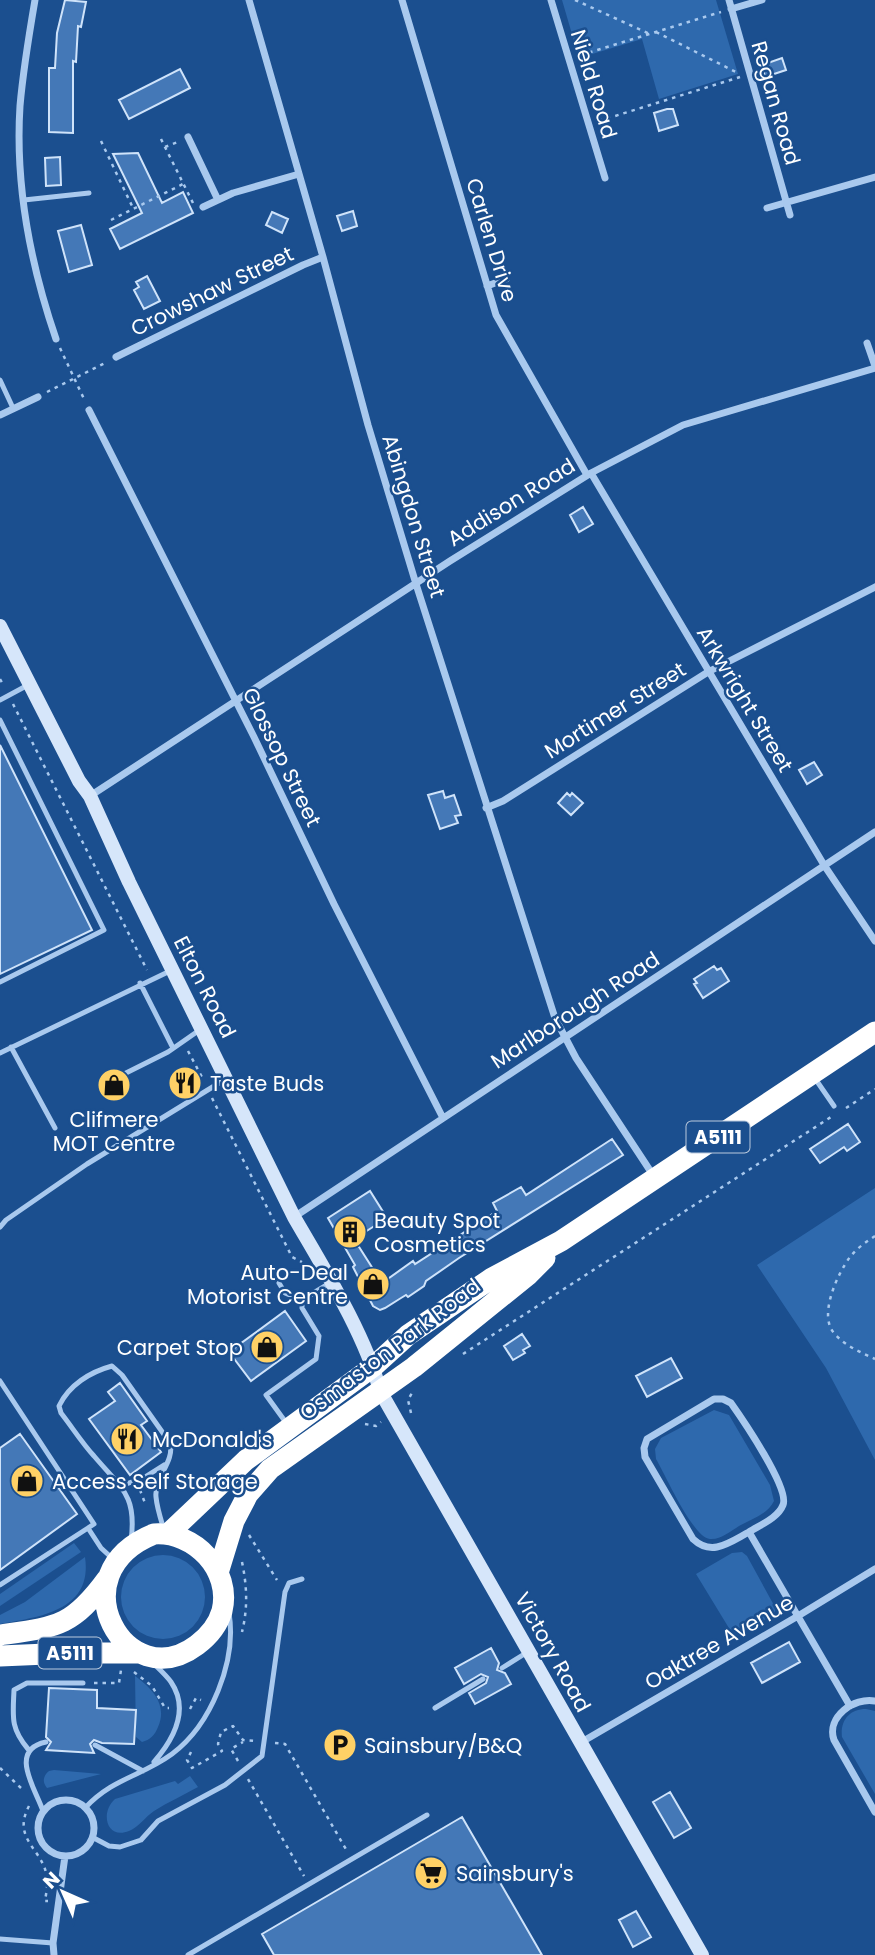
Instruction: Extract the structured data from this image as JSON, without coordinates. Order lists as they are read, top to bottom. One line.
{"streets":{"highway":["A5111","Osmaston Park Road"],"street":["Nield Road","Regan Road","Carlen Drive","Crowshaw Street","Addison Road","Abingdon Street","Arkwright Street","Mortimer Street","Glossop Street","Elton Road","Marlborough Road","Oaktree Avenue","Victory Road"]},"crossings":[["Carlen Drive","Addison Road"],["Carlen Drive","Arkwright Street"],["Crowshaw Street","Abingdon Street"],["Addison Road","Abingdon Street"],["Addison Road","Arkwright Street"],["Addison Road","Glossop Street"],["Addison Road","Elton Road"],["Abingdon Street","Mortimer Street"],["Abingdon Street","Marlborough Road"],["Abingdon Street","Osmaston Park Road"],["Arkwright Street","Mortimer Street"],["Arkwright Street","Marlborough Road"],["Glossop Street","Marlborough Road"],["Elton Road","Marlborough Road"],["Elton Road","Osmaston Park Road"],["Elton Road","Victory Road"],["A5111","Osmaston Park Road"],["Osmaston Park Road","Victory Road"],["Oaktree Avenue","Victory Road"]],"places":{"restaurant":["Taste Buds","McDonald's"],"shop":["Clifmere MOT Centre","Auto-Deal Motorist Centre","Carpet Stop","Access Self Storage"],"building":["Beauty Spot Cosmetics"],"parking":["Sainsbury/B&Q"],"supermarket":["Sainsbury's"]},"north":"top left"}
